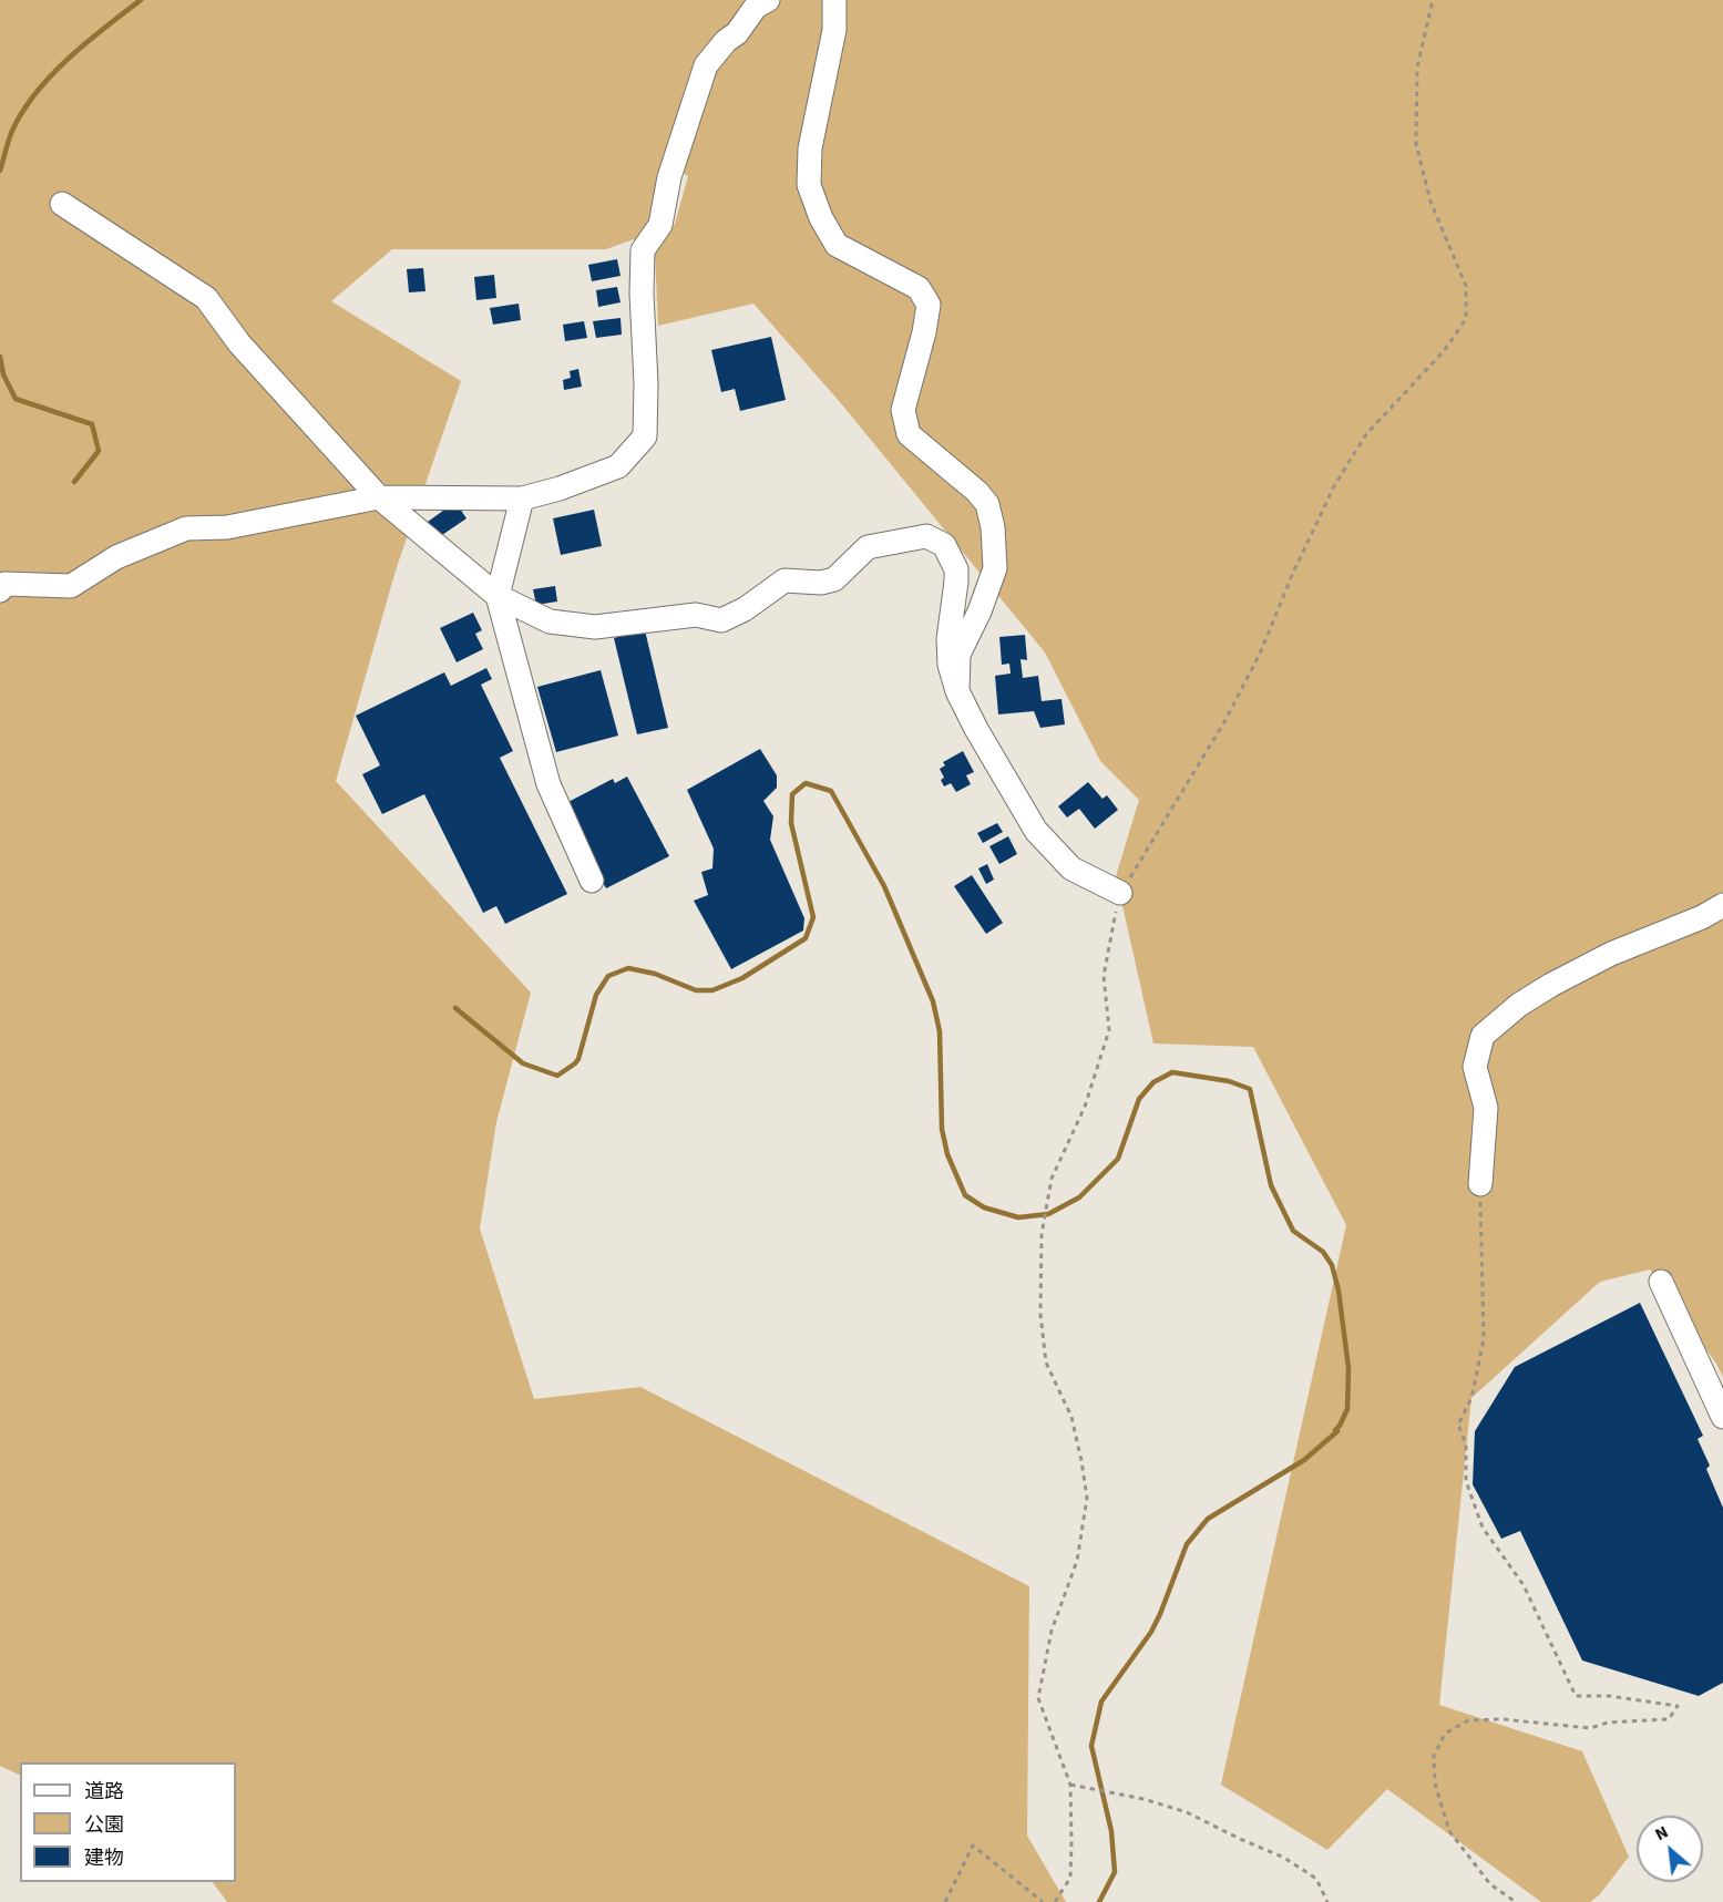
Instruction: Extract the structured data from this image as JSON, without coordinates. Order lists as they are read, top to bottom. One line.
{"legend":["道路","公園","建物"],"north":"top left"}
